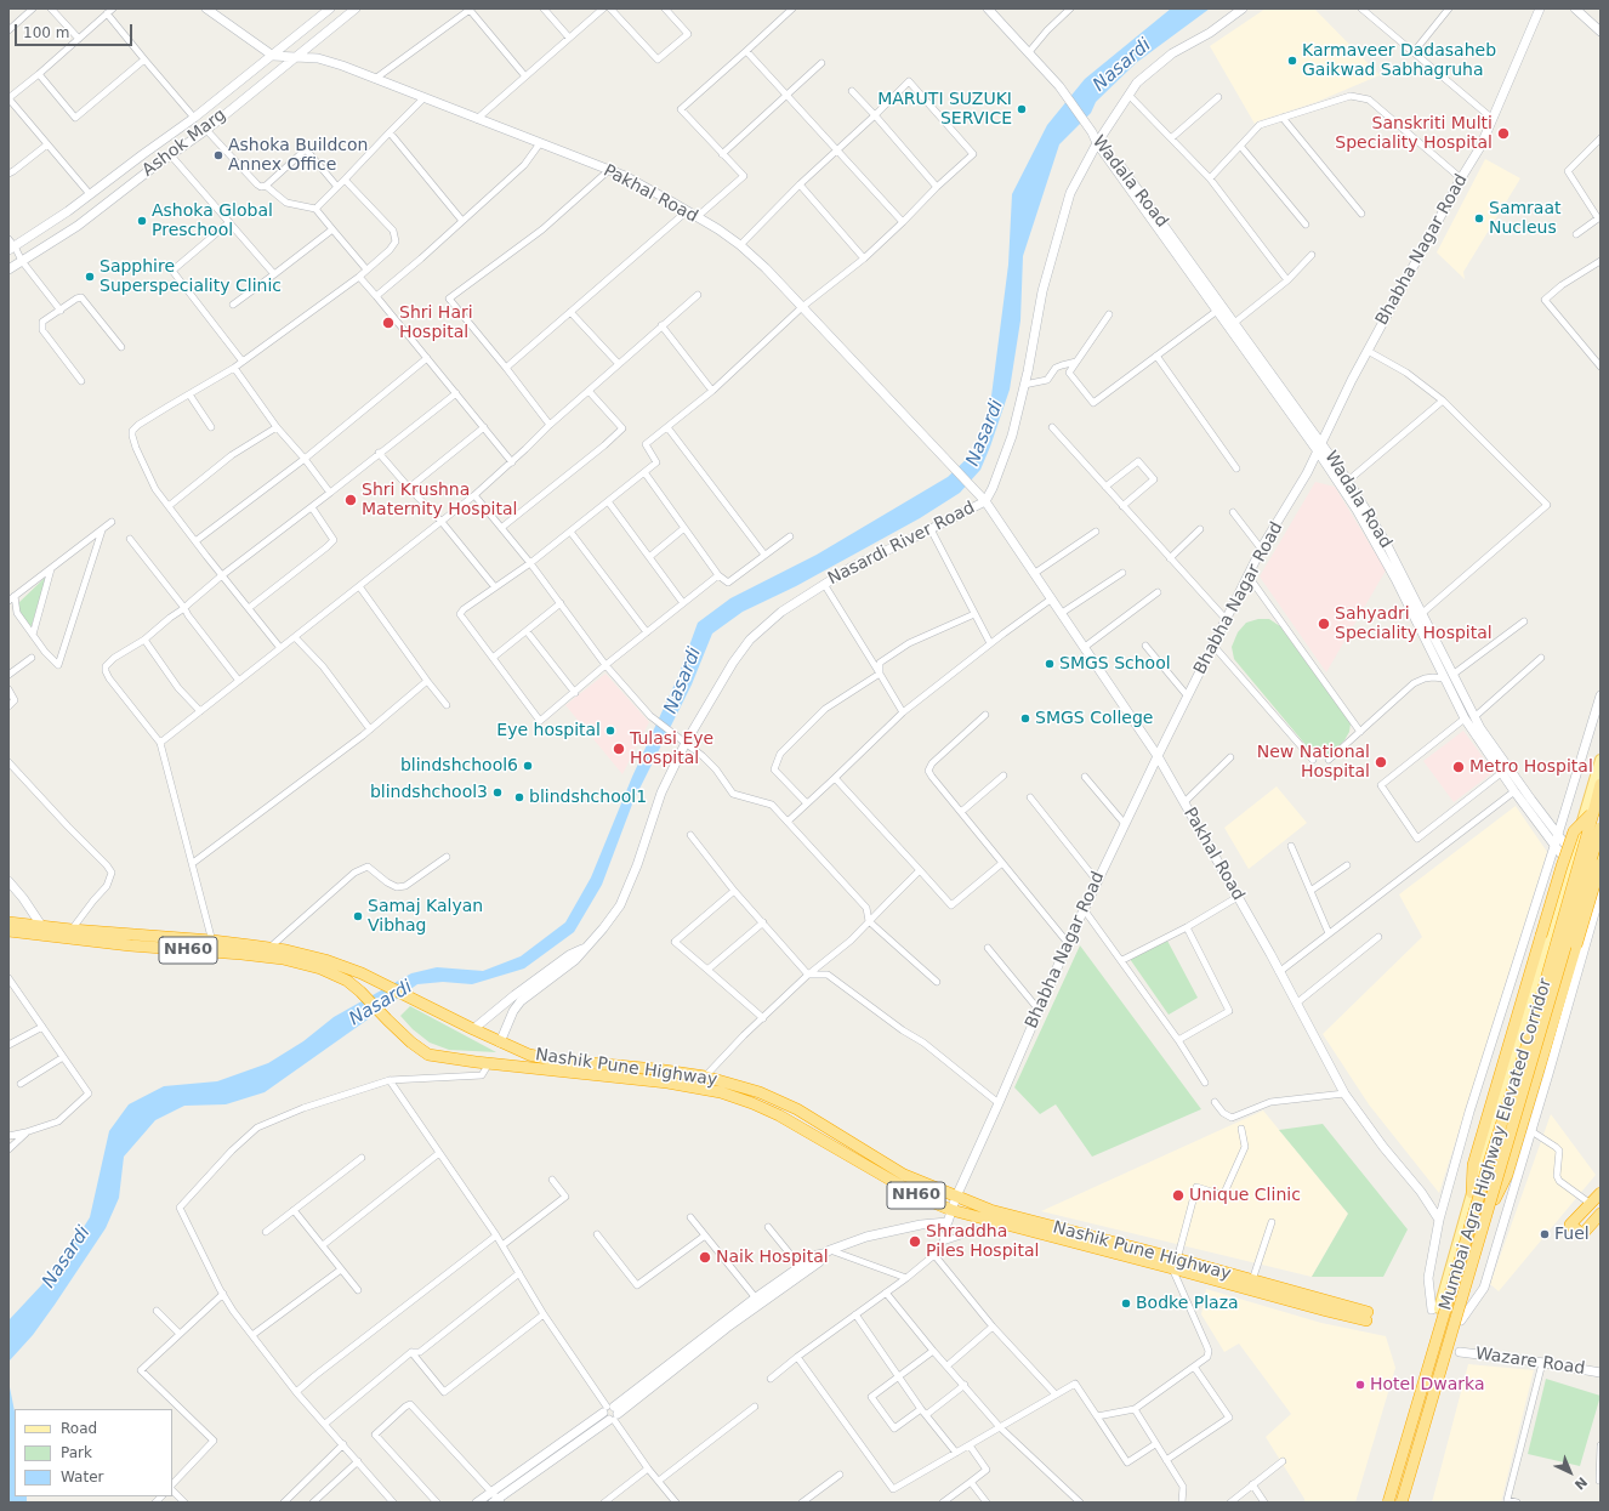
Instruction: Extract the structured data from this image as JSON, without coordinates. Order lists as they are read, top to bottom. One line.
{"streets":{"highway":["NH60","Nashik Pune Highway","Mumbai Agra Highway Elevated Corridor"],"street":["Ashok Marg","Wadala Road","Pakhal Road","Bhabha Nagar Road","Nasardi River Road","Wazare Road"]},"crossings":[["Ashok Marg","Pakhal Road"],["Wadala Road","Bhabha Nagar Road"],["Pakhal Road","Bhabha Nagar Road"],["Pakhal Road","Nasardi River Road"],["Bhabha Nagar Road","NH60"],["Bhabha Nagar Road","Nashik Pune Highway"],["Nasardi River Road","Nashik Pune Highway"],["NH60","Nashik Pune Highway"]],"water":["Nasardi"],"places":["Karmaveer Dadasaheb Gaikwad Sabhagruha","MARUTI SUZUKI SERVICE","Sanskriti Multi Speciality Hospital","Ashoka Buildcon Annex Office","Samraat Nucleus","Ashoka Global Preschool","Sapphire Superspeciality Clinic","Shri Hari Hospital","Shri Krushna Maternity Hospital","Sahyadri Speciality Hospital","SMGS School","SMGS College","Eye hospital","Tulasi Eye Hospital","New National Hospital","blindshchool6","Metro Hospital","blindshchool3","blindshchool1","Samaj Kalyan Vibhag","Unique Clinic","Fuel","Shraddha Piles Hospital","Naik Hospital","Bodke Plaza","Hotel Dwarka"],"legend":["Road","Park","Water"],"scale_bar":"100 m","north":"bottom right"}
